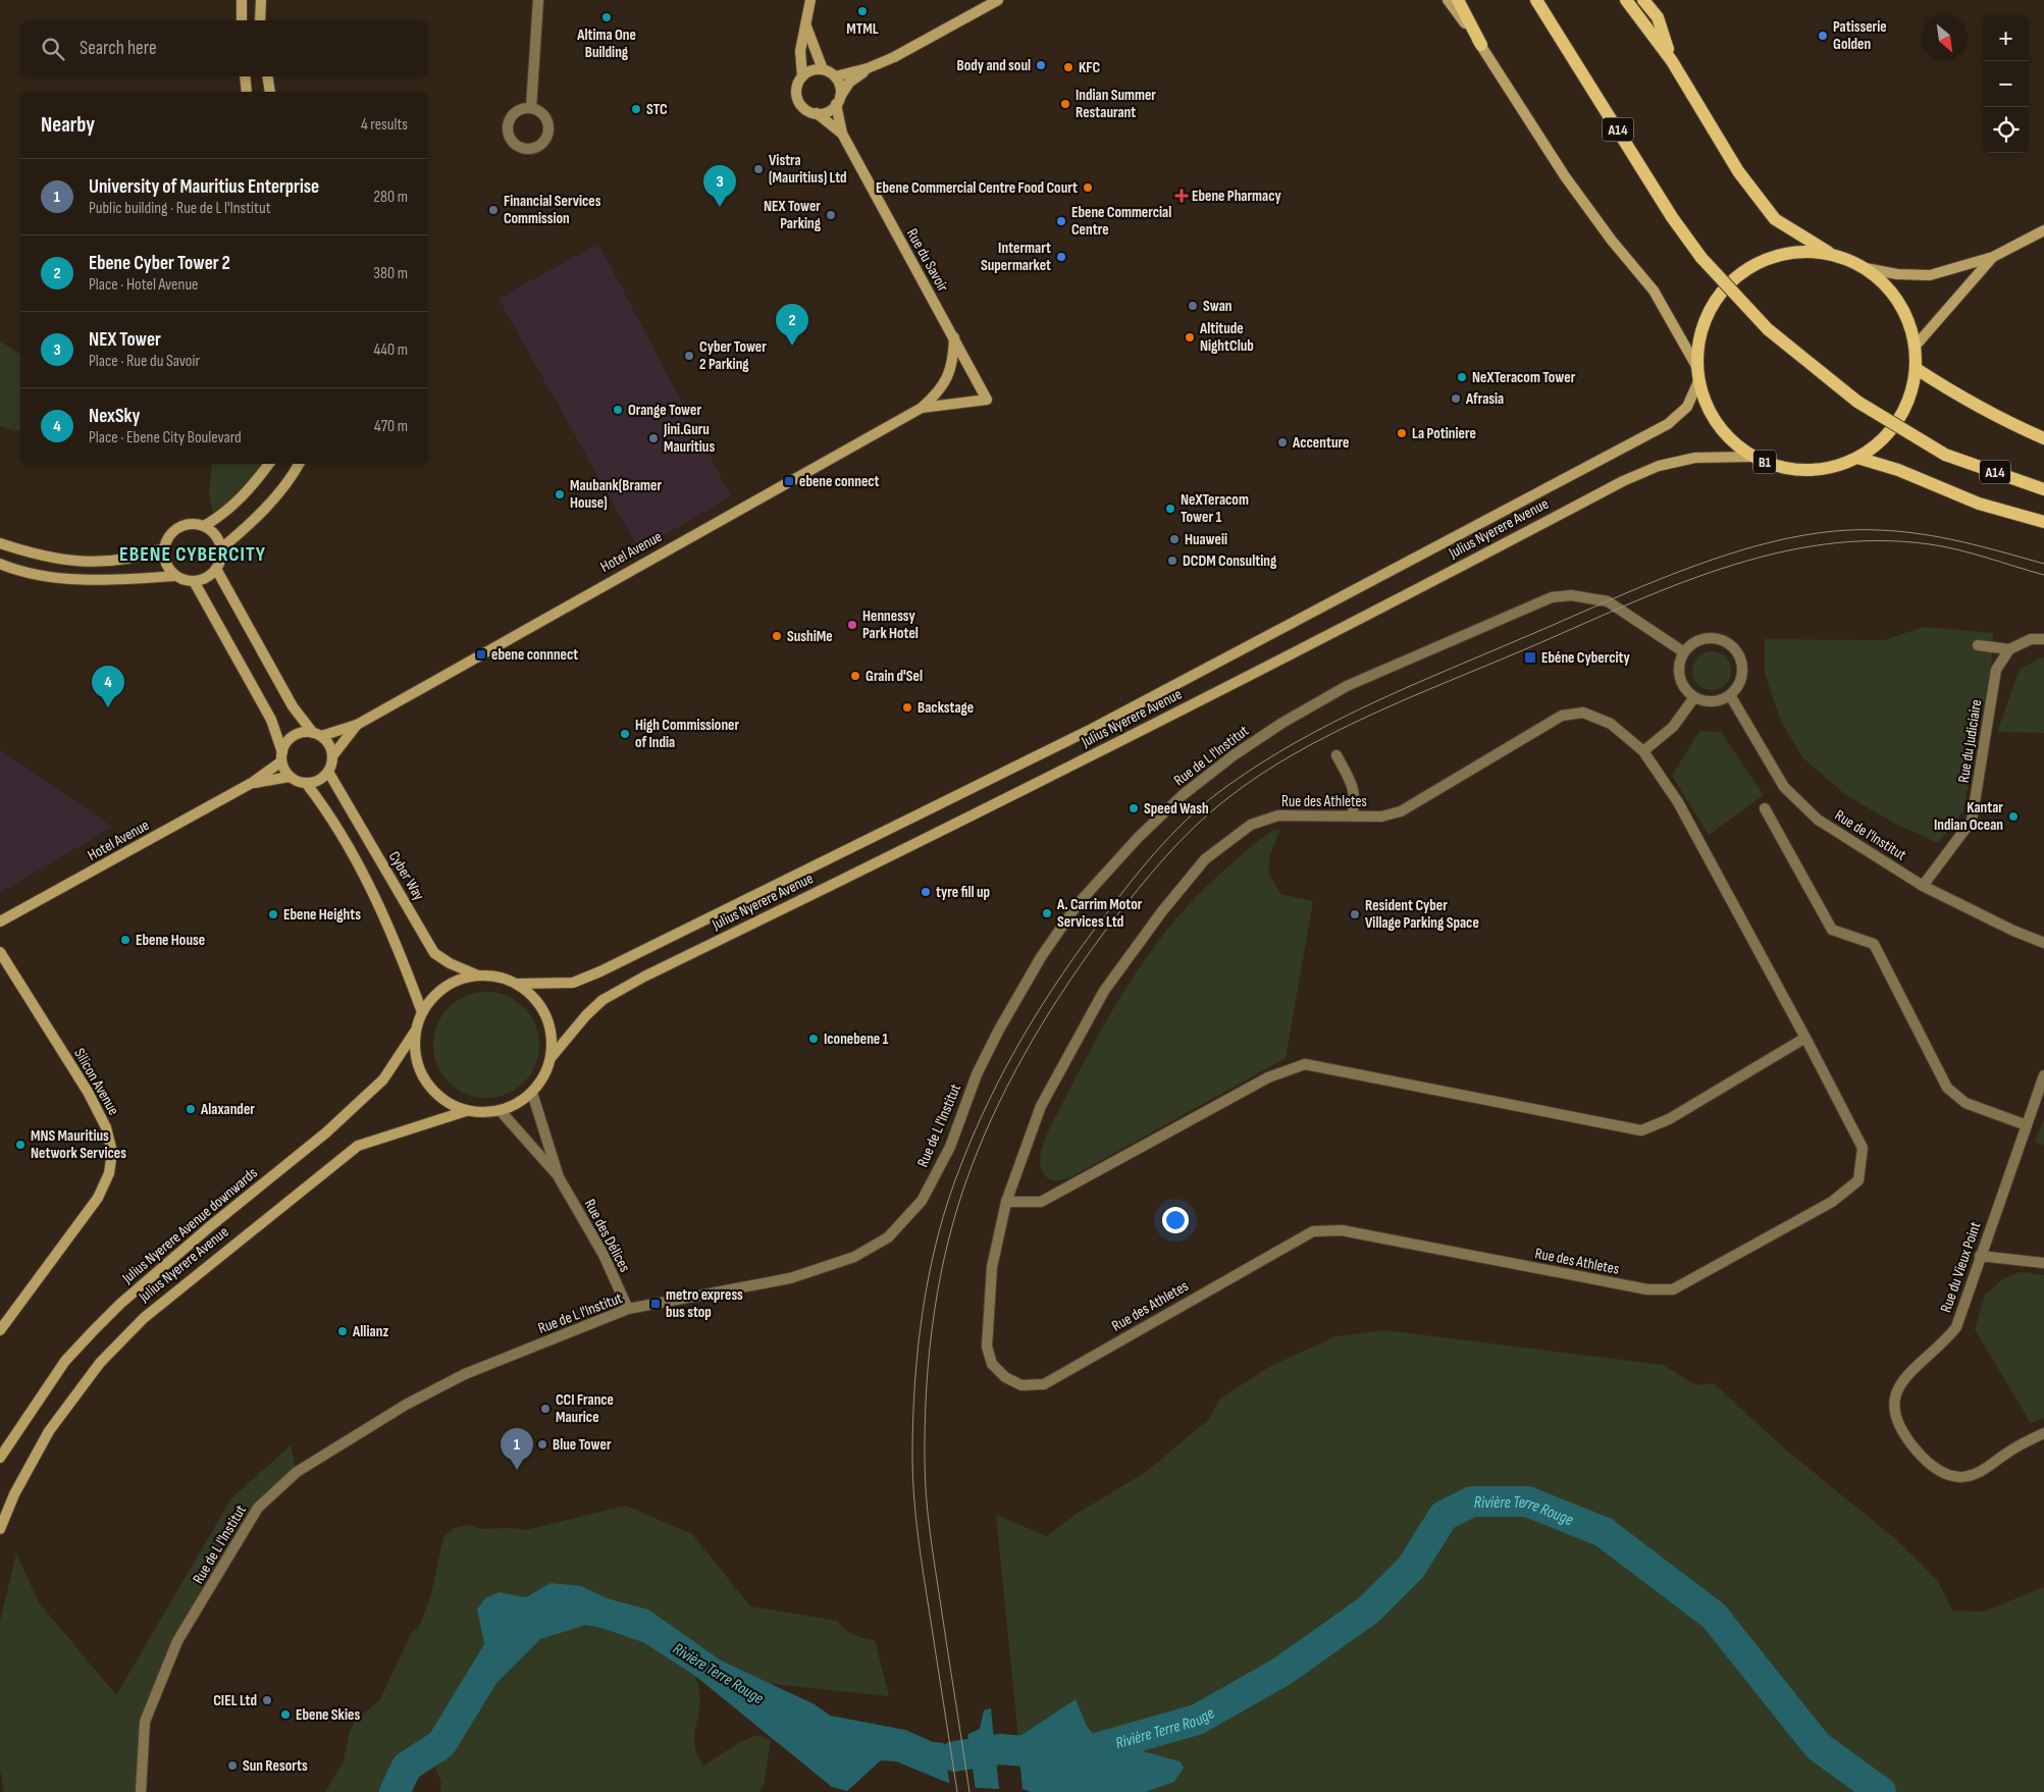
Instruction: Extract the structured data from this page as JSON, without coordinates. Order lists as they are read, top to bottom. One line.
{"streets":{"main road":["A14","Rue du Savoir","B1","Julius Nyerere Avenue","Hotel Avenue","Cyber Way","Silicon Avenue","Julius Nyerere Avenue downwards"],"street":["Rue du Judiciaire","Rue de L l'Institut","Rue des Athletes","Rue de l'Institut","Rue des Délices","Rue du Vieux Point"]},"crossings":[["Rue du Savoir","Hotel Avenue"],["B1","Julius Nyerere Avenue"],["B1","Cyber Way"],["B1","Julius Nyerere Avenue downwards"],["B1","Rue des Délices"],["Julius Nyerere Avenue","Cyber Way"],["Julius Nyerere Avenue","Julius Nyerere Avenue downwards"],["Julius Nyerere Avenue","Rue des Délices"],["Hotel Avenue","Cyber Way"],["Rue du Judiciaire","Rue de l'Institut"],["Rue de L l'Institut","Rue de l'Institut"],["Rue de L l'Institut","Rue des Délices"],["Cyber Way","Julius Nyerere Avenue downwards"],["Cyber Way","Rue des Délices"],["Julius Nyerere Avenue downwards","Rue des Délices"]],"districts":["EBENE CYBERCITY"],"water":["Rivière Terre Rouge"],"places":{"other":["MTML","Altima One Building","Patisserie Golden","Body and soul","KFC","Indian Summer Restaurant","STC","Vistra (Mauritius) Ltd","Ebene Commercial Centre Food Court","Financial Services Commission","NEX Tower Parking","Ebene Commercial Centre","Intermart Supermarket","Swan","Altitude NightClub","Cyber Tower 2 Parking","NeXTeracom Tower","Afrasia","Orange Tower","La Potiniere","Jini.Guru Mauritius","Accenture","Maubank(Bramer House)","NeXTeracom Tower 1","Huaweii","DCDM Consulting","Hennessy Park Hotel","SushiMe","Grain d'Sel","Backstage","High Commissioner of India","Speed Wash","Kantar Indian Ocean","tyre fill up","A. Carrim Motor Services Ltd","Ebene Heights","Resident Cyber Village Parking Space","Ebene House","Iconebene 1","Alaxander","MNS Mauritius Network Services","Allianz","CCI France Maurice","Blue Tower","CIEL Ltd","Ebene Skies","Sun Resorts"],"health":["Ebene Pharmacy"],"transit":["ebene connect","ebene connnect","Ebéne Cybercity","metro express bus stop"]},"north":"bottom right","page":{"map_buttons":["+","−"],"search":"Search here","heading":["Nearby","4 results"],"list":[{"mark":"1","name":"University of Mauritius Enterprise","note":"Public building · Rue de L l'Institut","value":"280 m"},{"mark":"2","name":"Ebene Cyber Tower 2","note":"Place · Hotel Avenue","value":"380 m"},{"mark":"3","name":"NEX Tower","note":"Place · Rue du Savoir","value":"440 m"},{"mark":"4","name":"NexSky","note":"Place · Ebene City Boulevard","value":"470 m"}],"pins":["3","2","4","1"]}}
